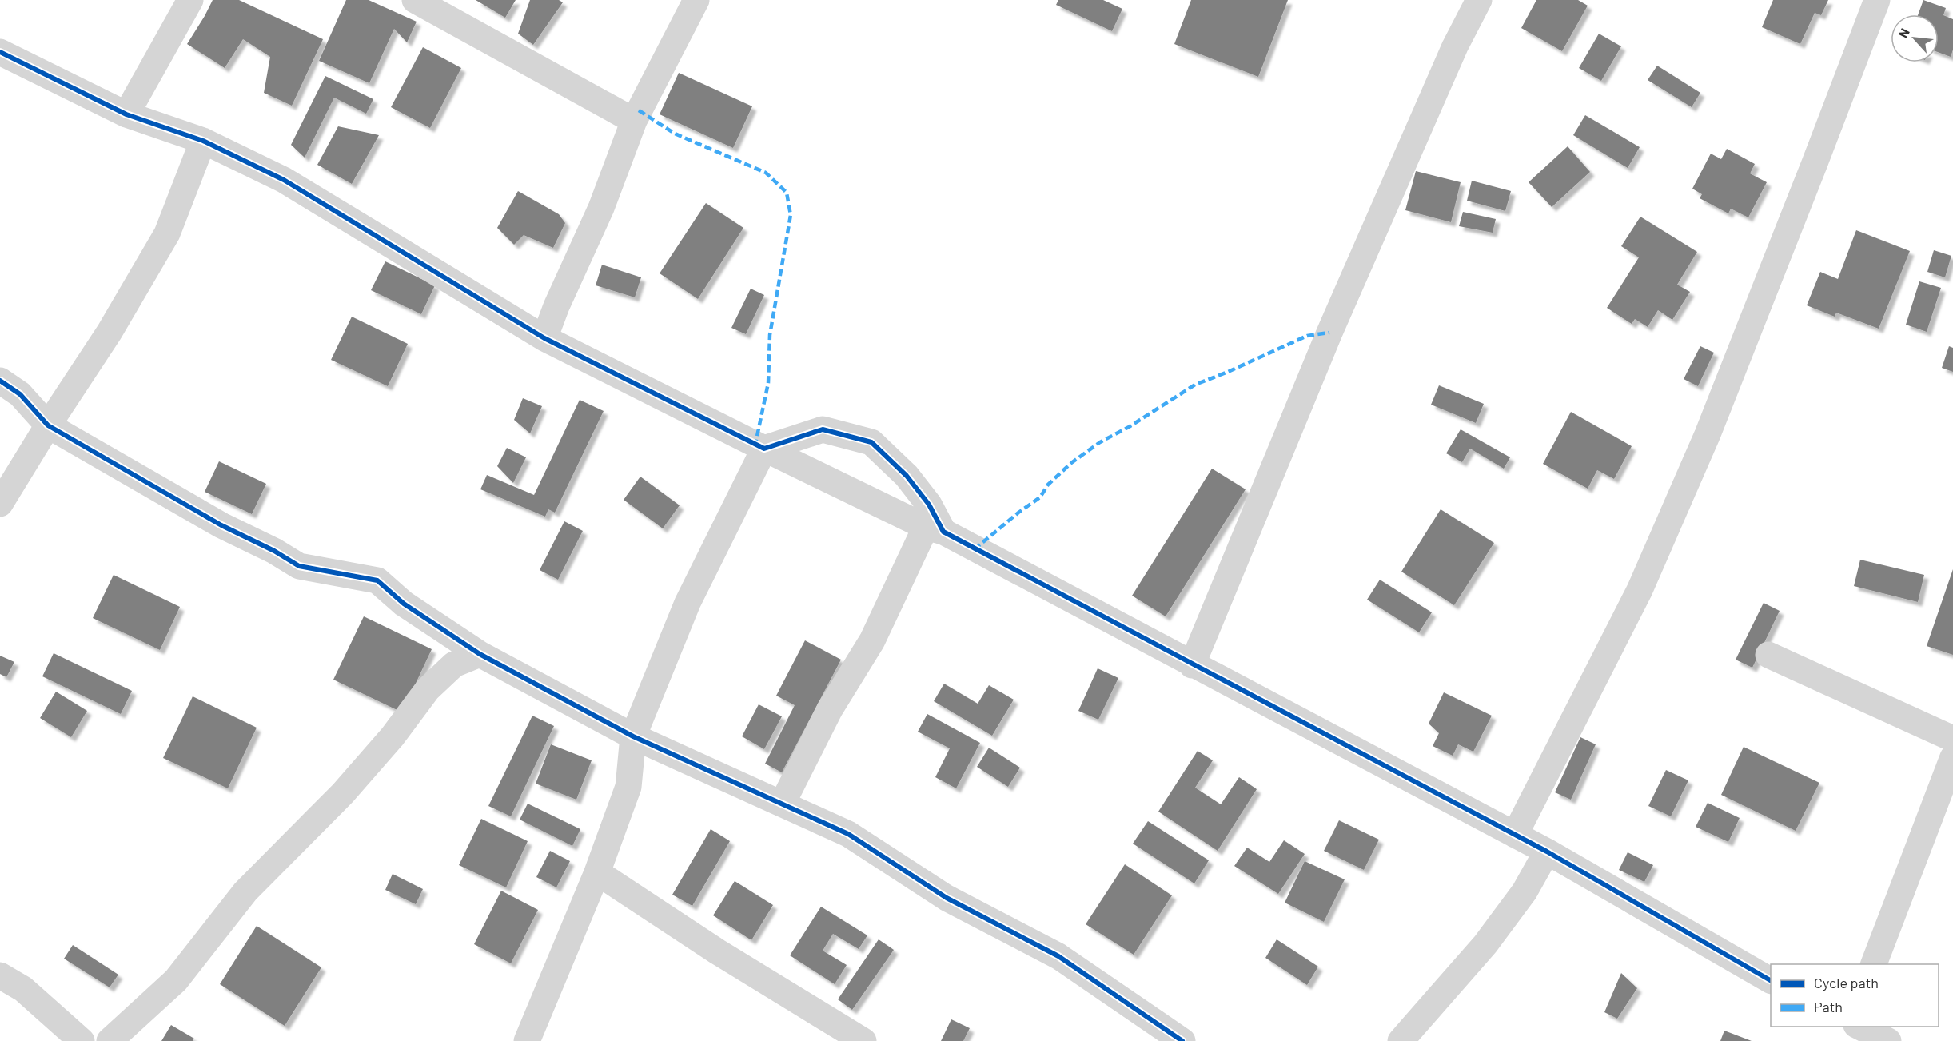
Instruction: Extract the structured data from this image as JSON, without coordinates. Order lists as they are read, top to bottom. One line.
{"legend":["Cycle path","Path"],"north":"top left"}
